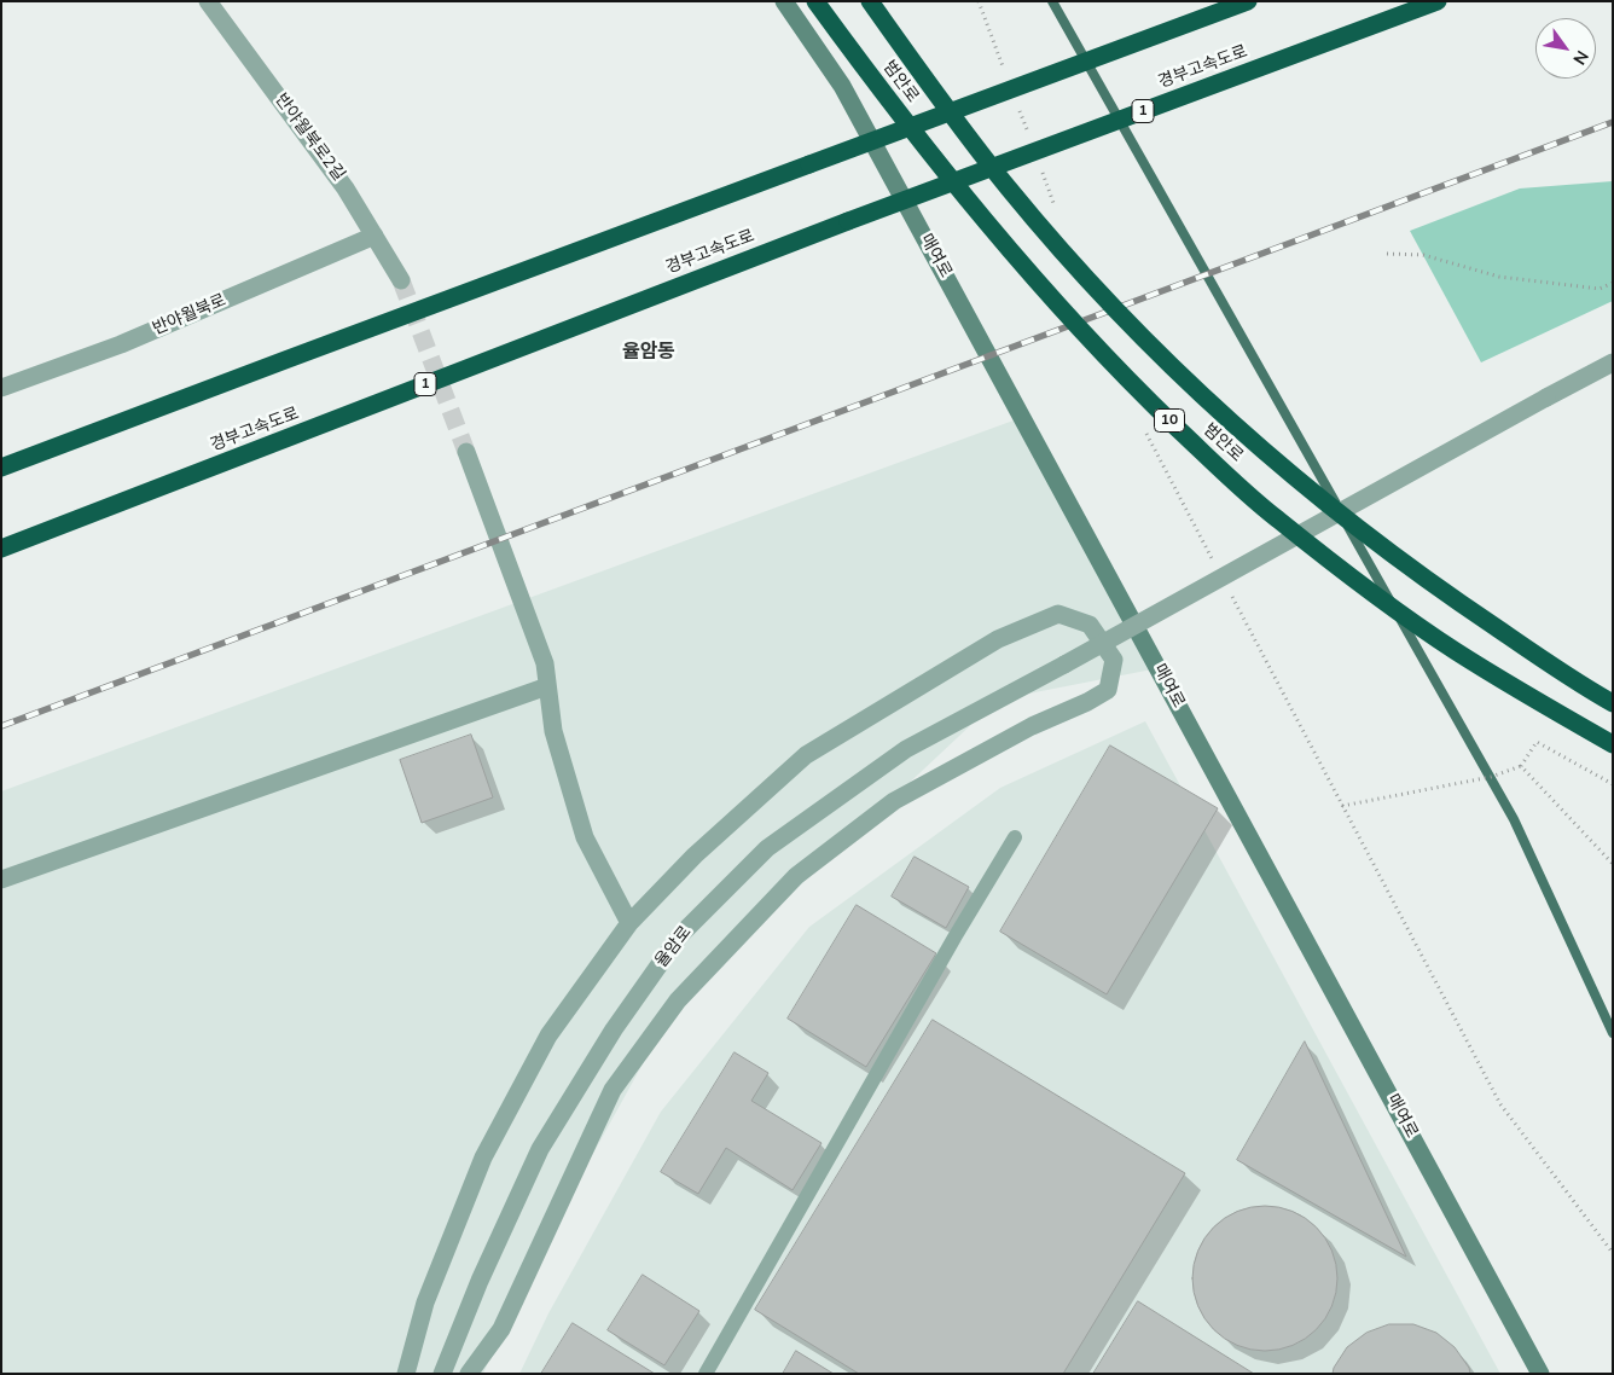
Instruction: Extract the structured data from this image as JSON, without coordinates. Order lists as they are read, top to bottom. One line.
{"streets":{"highway":["경부고속도로","범안로","1","10"],"street":["반야월북로2길","매여로","반야월북로","율암로"]},"crossings":[["반야월북로2길","반야월북로"]],"districts":["율암동"],"north":"bottom right"}
